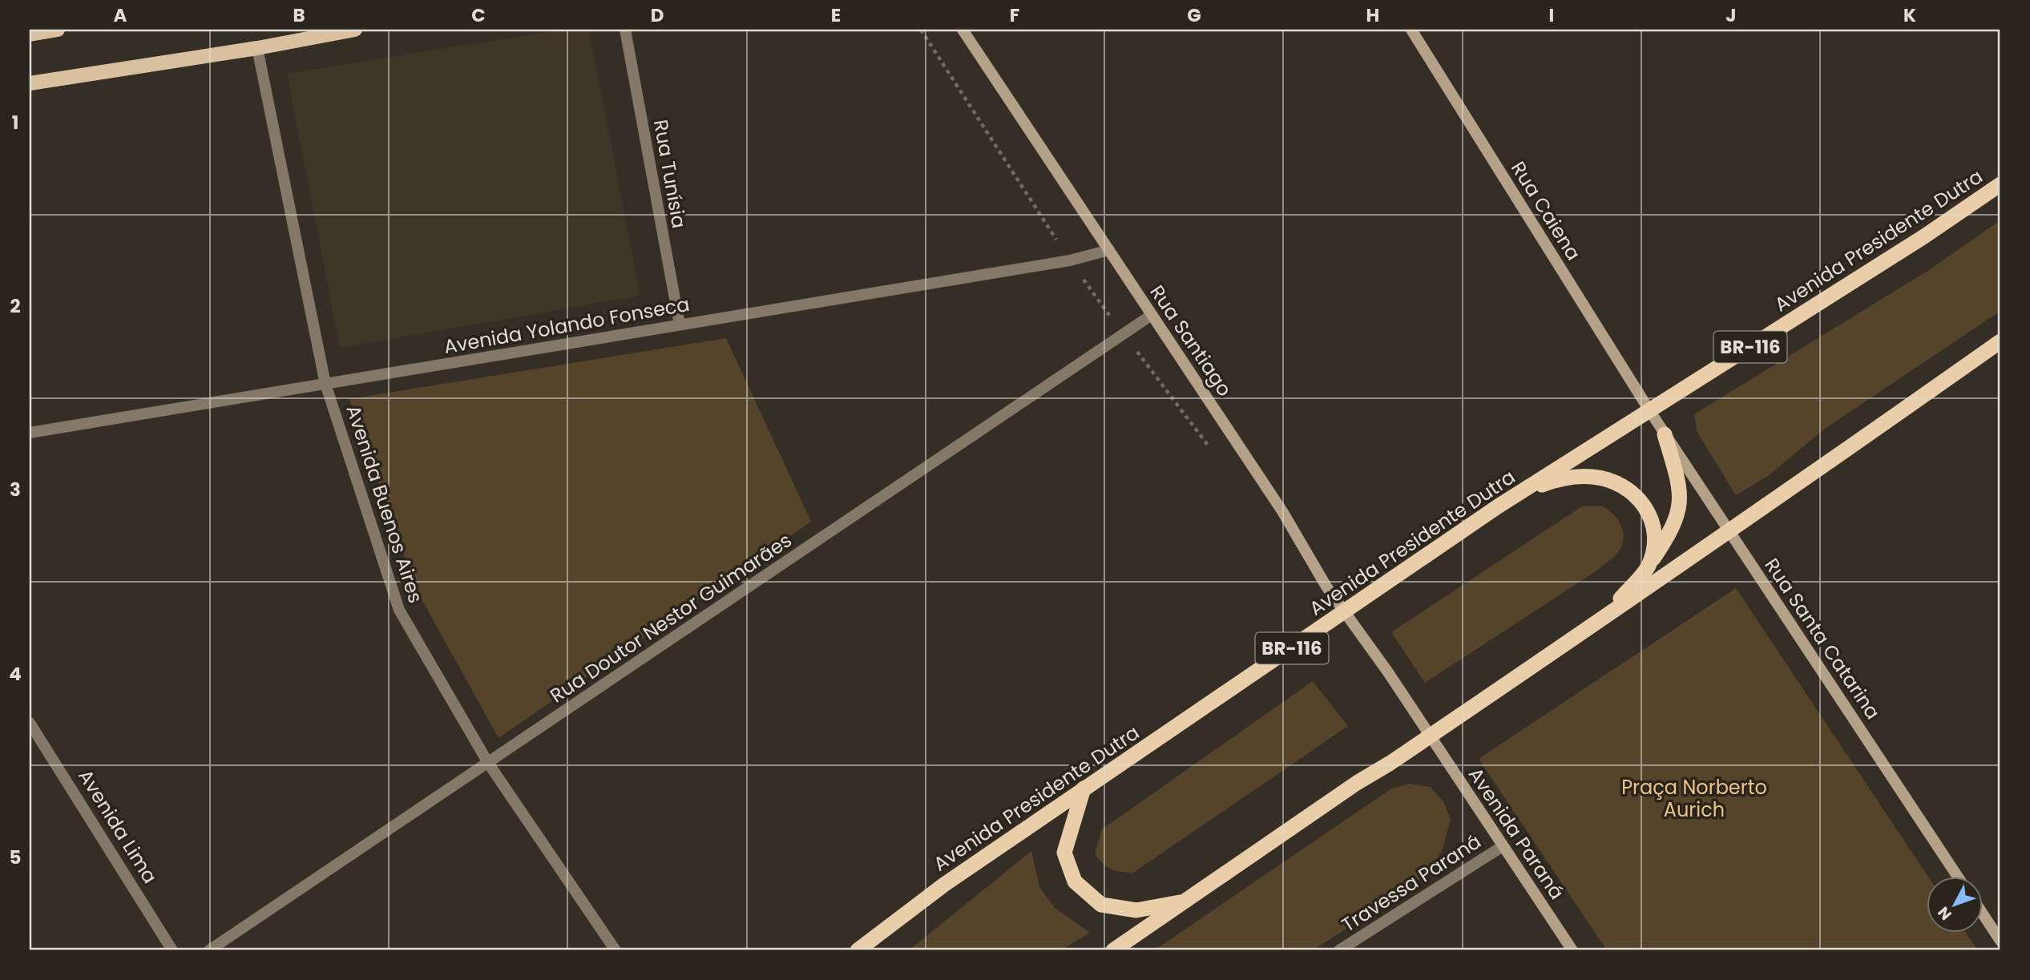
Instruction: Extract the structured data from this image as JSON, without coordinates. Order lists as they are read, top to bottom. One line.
{"streets":{"highway":["Avenida Presidente Dutra","BR-116"],"main road":["Rua Caiena","Rua Santiago","Rua Santa Catarina","Avenida Paraná"],"street":["Rua Tunísia","Avenida Yolando Fonseca","Avenida Buenos Aires","Rua Doutor Nestor Guimarães","Avenida Lima","Travessa Paraná"]},"crossings":[["Rua Tunísia","Avenida Yolando Fonseca"],["Rua Caiena","Avenida Presidente Dutra"],["Rua Caiena","Rua Santa Catarina"],["Avenida Presidente Dutra","Rua Santiago"],["Avenida Presidente Dutra","Rua Santa Catarina"],["Avenida Yolando Fonseca","Rua Santiago"],["Avenida Yolando Fonseca","Avenida Buenos Aires"],["Rua Santiago","Rua Doutor Nestor Guimarães"],["Rua Santiago","Avenida Paraná"],["Avenida Buenos Aires","Rua Doutor Nestor Guimarães"],["Avenida Paraná","Travessa Paraná"]],"parks":["Praça Norberto Aurich"],"north":"bottom left","grid":{"columns":["A","B","C","D","E","F","G","H","I","J","K"],"rows":["1","2","3","4","5"]}}
